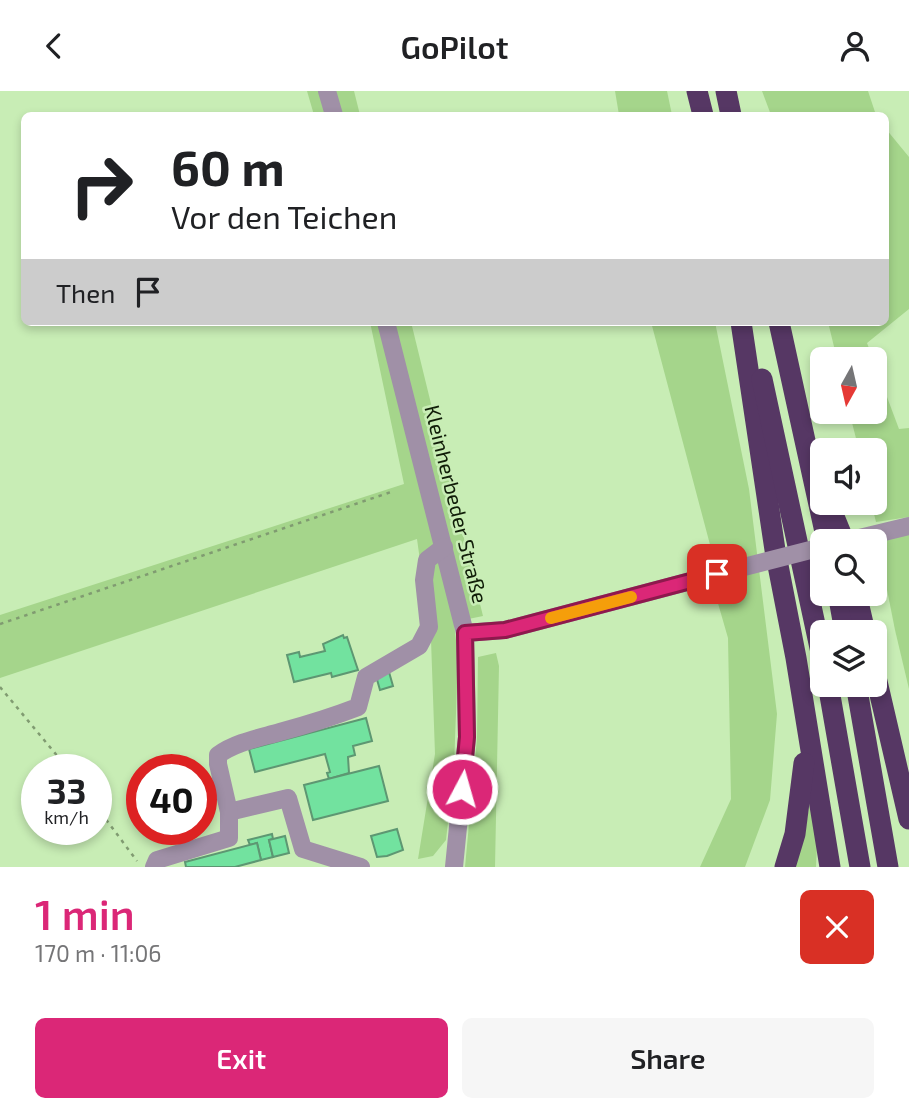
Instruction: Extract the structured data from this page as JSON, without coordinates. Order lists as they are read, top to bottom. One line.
{"streets":{"street":["Kleinherbeder Straße"]},"north":"bottom","page":{"header":"GoPilot","turn":["60 m","Vor den Teichen"],"then":"Then","speed":"33 km/h","limit":"40","heading":["1 min","170 m · 11:06"],"buttons":["Exit","Share"]}}
